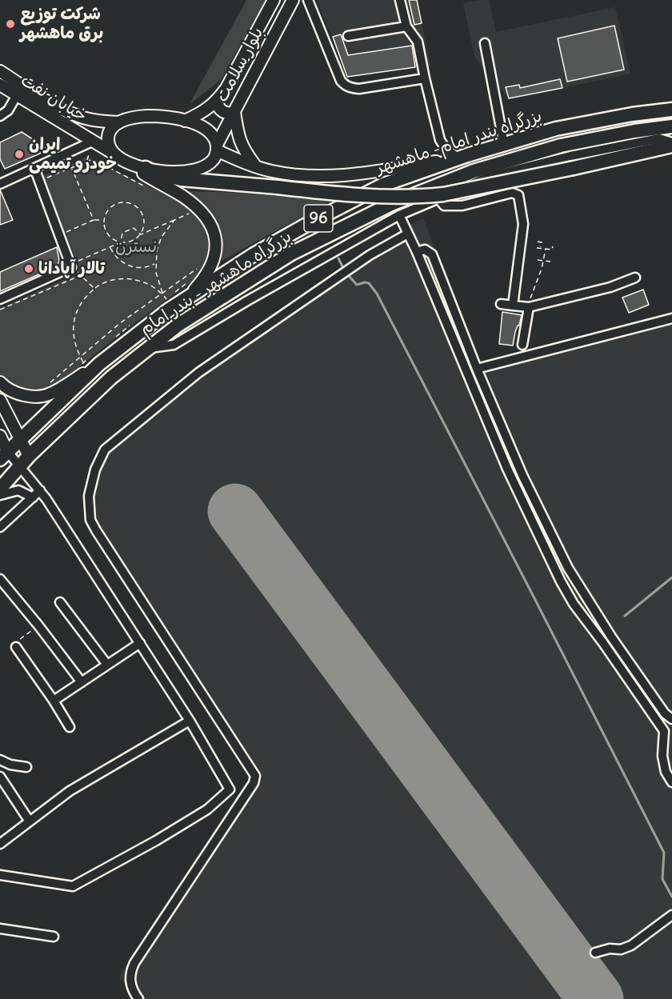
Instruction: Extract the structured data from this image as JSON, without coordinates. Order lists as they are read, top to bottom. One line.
{"streets":{"highway":["بزرگراه بندر امام- ماهشهر","96","بزرگراه ماهشهر - بندر امام"],"main road":["بلوار سلامت","خیابان نفت"]},"crossings":[["بلوار سلامت","خیابان نفت"],["خیابان نفت","بزرگراه بندر امام- ماهشهر"],["بزرگراه بندر امام- ماهشهر","96"],["96","بزرگراه ماهشهر - بندر امام"]],"parks":["نسترن"],"places":["شرکت توزیع برق ماهشهر","ایران خودرو تمیمی","تالار آپادانا"]}
